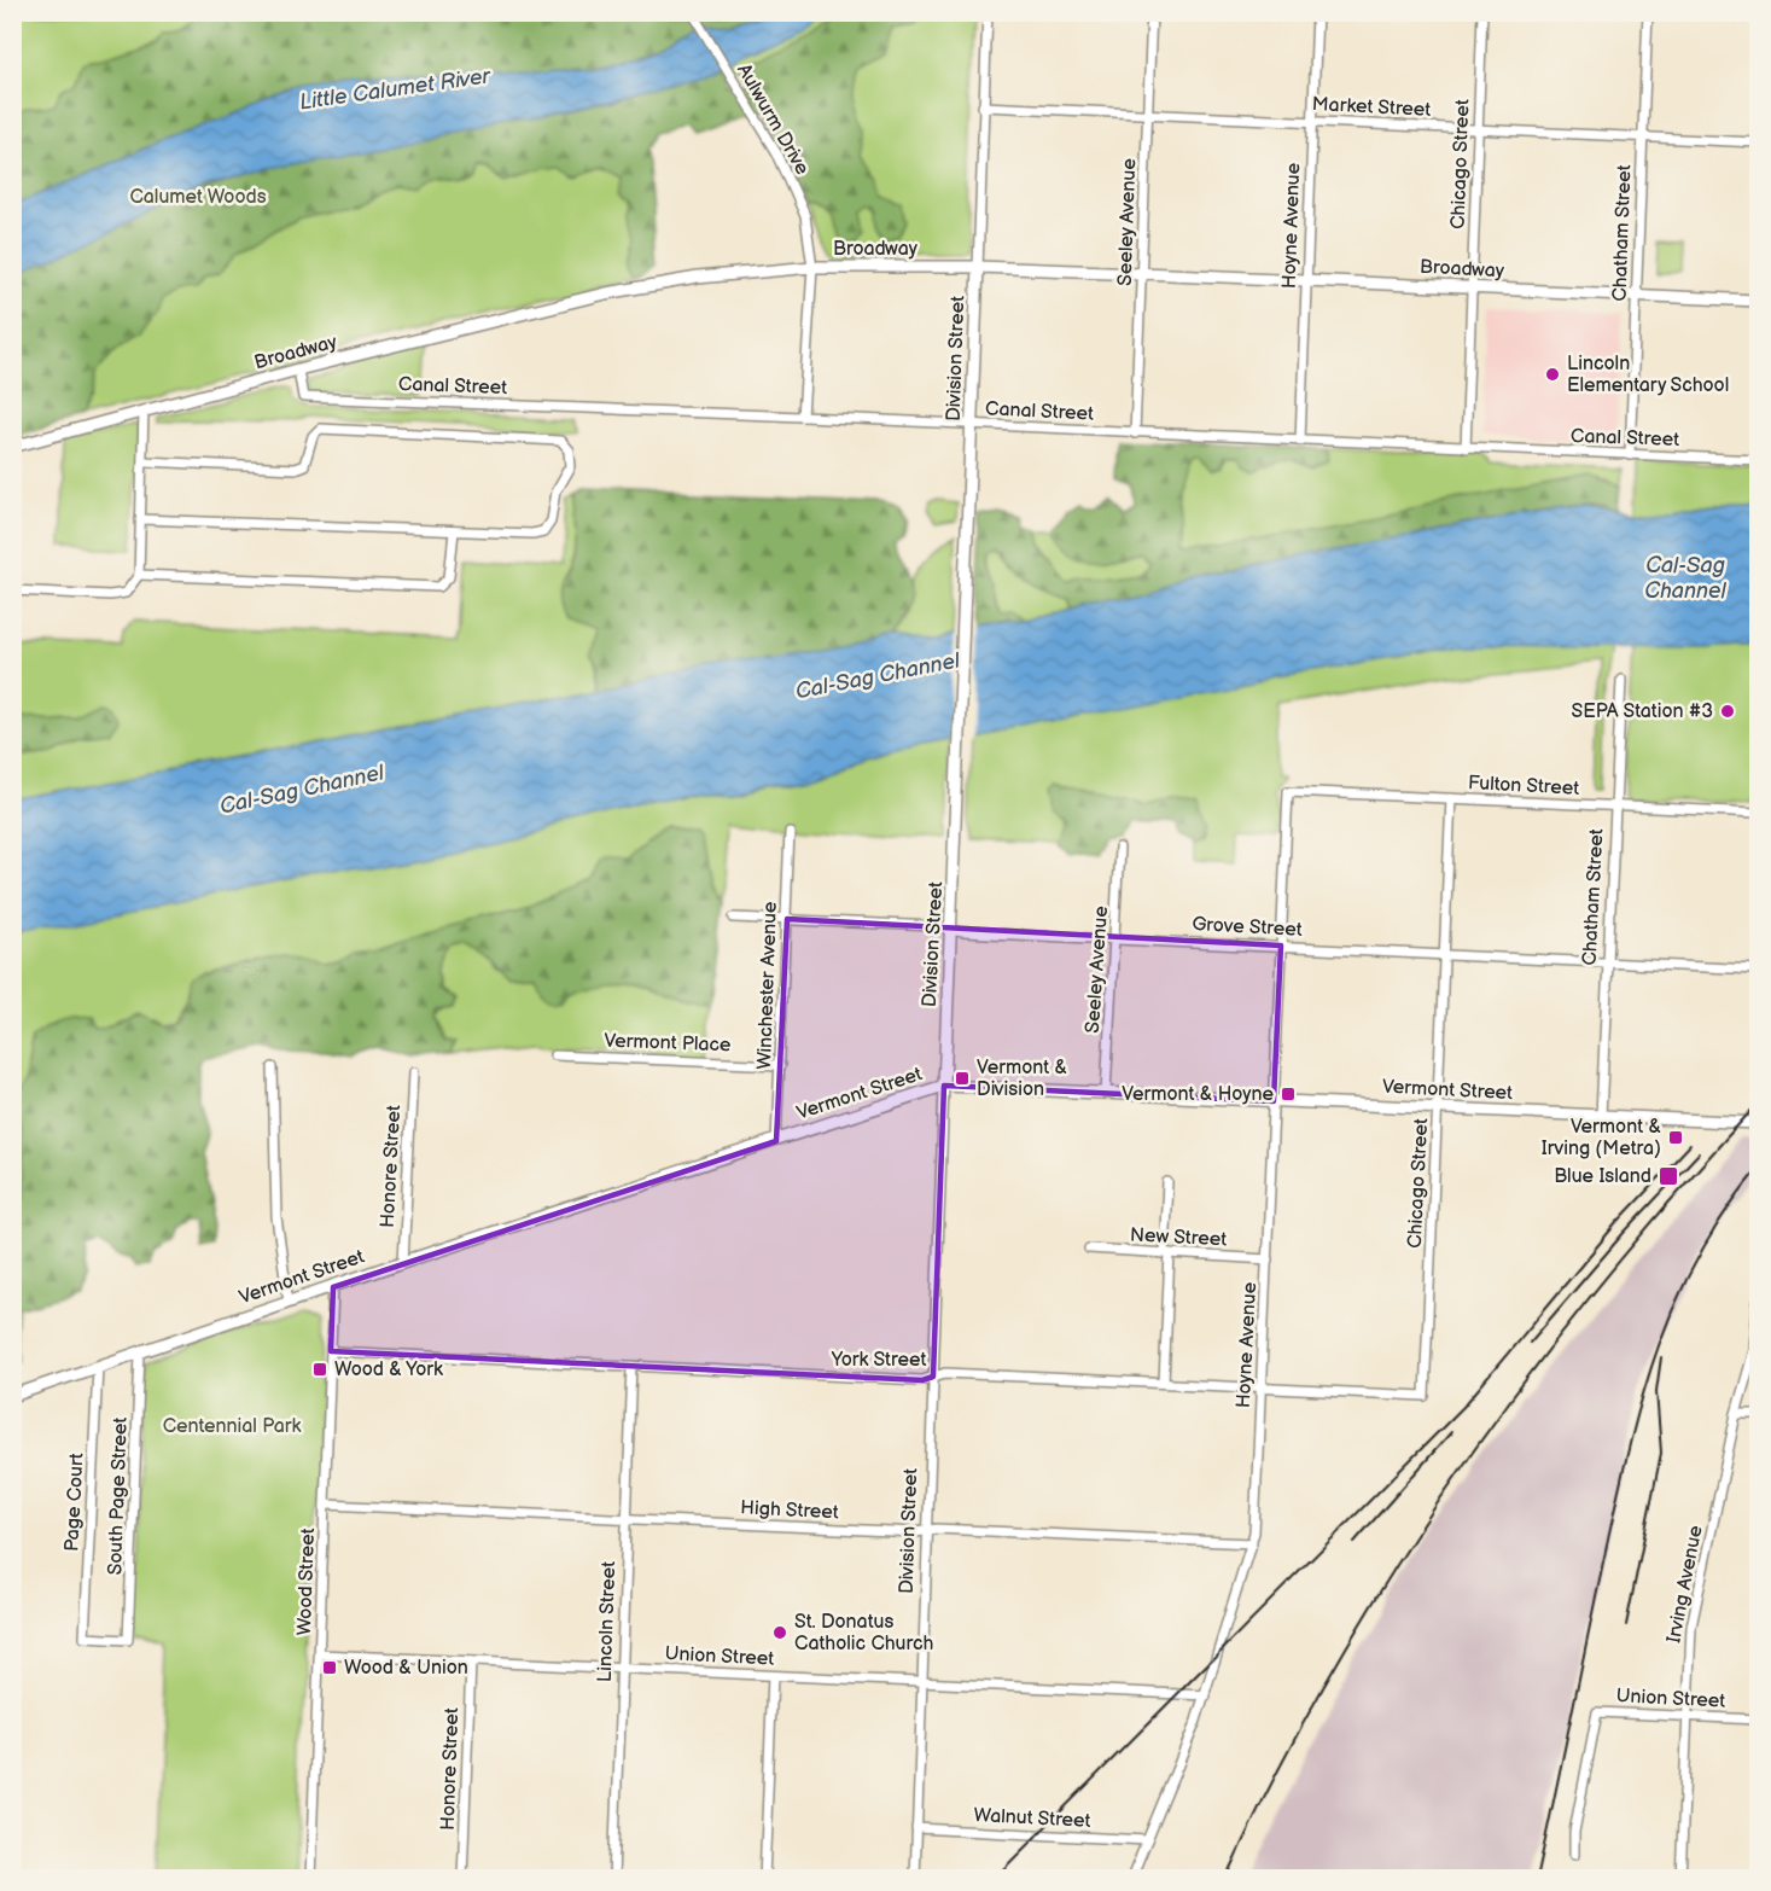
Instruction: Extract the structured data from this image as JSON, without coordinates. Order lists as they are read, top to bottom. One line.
{"streets":{"street":["Market Street","Aulwurm Drive","Chicago Street","Seeley Avenue","Hoyne Avenue","Chatham Street","Broadway","Division Street","Canal Street","Fulton Street","Grove Street","Winchester Avenue","Vermont Place","Vermont Street","Honore Street","New Street","York Street","South Page Street","Page Court","High Street","Wood Street","Irving Avenue","Lincoln Street","Union Street","Walnut Street"]},"crossings":[["Market Street","Chicago Street"],["Market Street","Seeley Avenue"],["Market Street","Hoyne Avenue"],["Market Street","Chatham Street"],["Market Street","Division Street"],["Aulwurm Drive","Broadway"],["Aulwurm Drive","Canal Street"],["Chicago Street","Broadway"],["Chicago Street","Canal Street"],["Chicago Street","Fulton Street"],["Chicago Street","Grove Street"],["Chicago Street","Vermont Street"],["Chicago Street","York Street"],["Seeley Avenue","Broadway"],["Seeley Avenue","Canal Street"],["Seeley Avenue","Grove Street"],["Seeley Avenue","Vermont Street"],["Hoyne Avenue","Broadway"],["Hoyne Avenue","Canal Street"],["Hoyne Avenue","Fulton Street"],["Hoyne Avenue","Grove Street"],["Hoyne Avenue","Vermont Street"],["Hoyne Avenue","New Street"],["Hoyne Avenue","York Street"],["Hoyne Avenue","High Street"],["Hoyne Avenue","Union Street"],["Hoyne Avenue","Walnut Street"],["Chatham Street","Broadway"],["Chatham Street","Canal Street"],["Chatham Street","Fulton Street"],["Chatham Street","Grove Street"],["Chatham Street","Vermont Street"],["Broadway","Division Street"],["Broadway","Canal Street"],["Division Street","Canal Street"],["Division Street","Grove Street"],["Division Street","Vermont Street"],["Division Street","York Street"],["Division Street","High Street"],["Division Street","Union Street"],["Division Street","Walnut Street"],["Grove Street","Winchester Avenue"],["Winchester Avenue","Vermont Place"],["Winchester Avenue","Vermont Street"],["Vermont Street","Honore Street"],["Vermont Street","South Page Street"],["Vermont Street","Page Court"],["Vermont Street","Wood Street"],["Honore Street","Union Street"],["York Street","Wood Street"],["York Street","Lincoln Street"],["South Page Street","Page Court"],["High Street","Wood Street"],["High Street","Lincoln Street"],["Wood Street","Union Street"],["Irving Avenue","Union Street"],["Lincoln Street","Union Street"]],"water":["Little Calumet River","Cal-Sag Channel"],"parks":["Calumet Woods","Centennial Park"],"places":{"other":["Lincoln Elementary School","SEPA Station #3","St. Donatus Catholic Church"],"transit":["Vermont & Division","Vermont & Hoyne","Vermont & Irving (Metra)","Blue Island","Wood & York","Wood & Union"]}}
